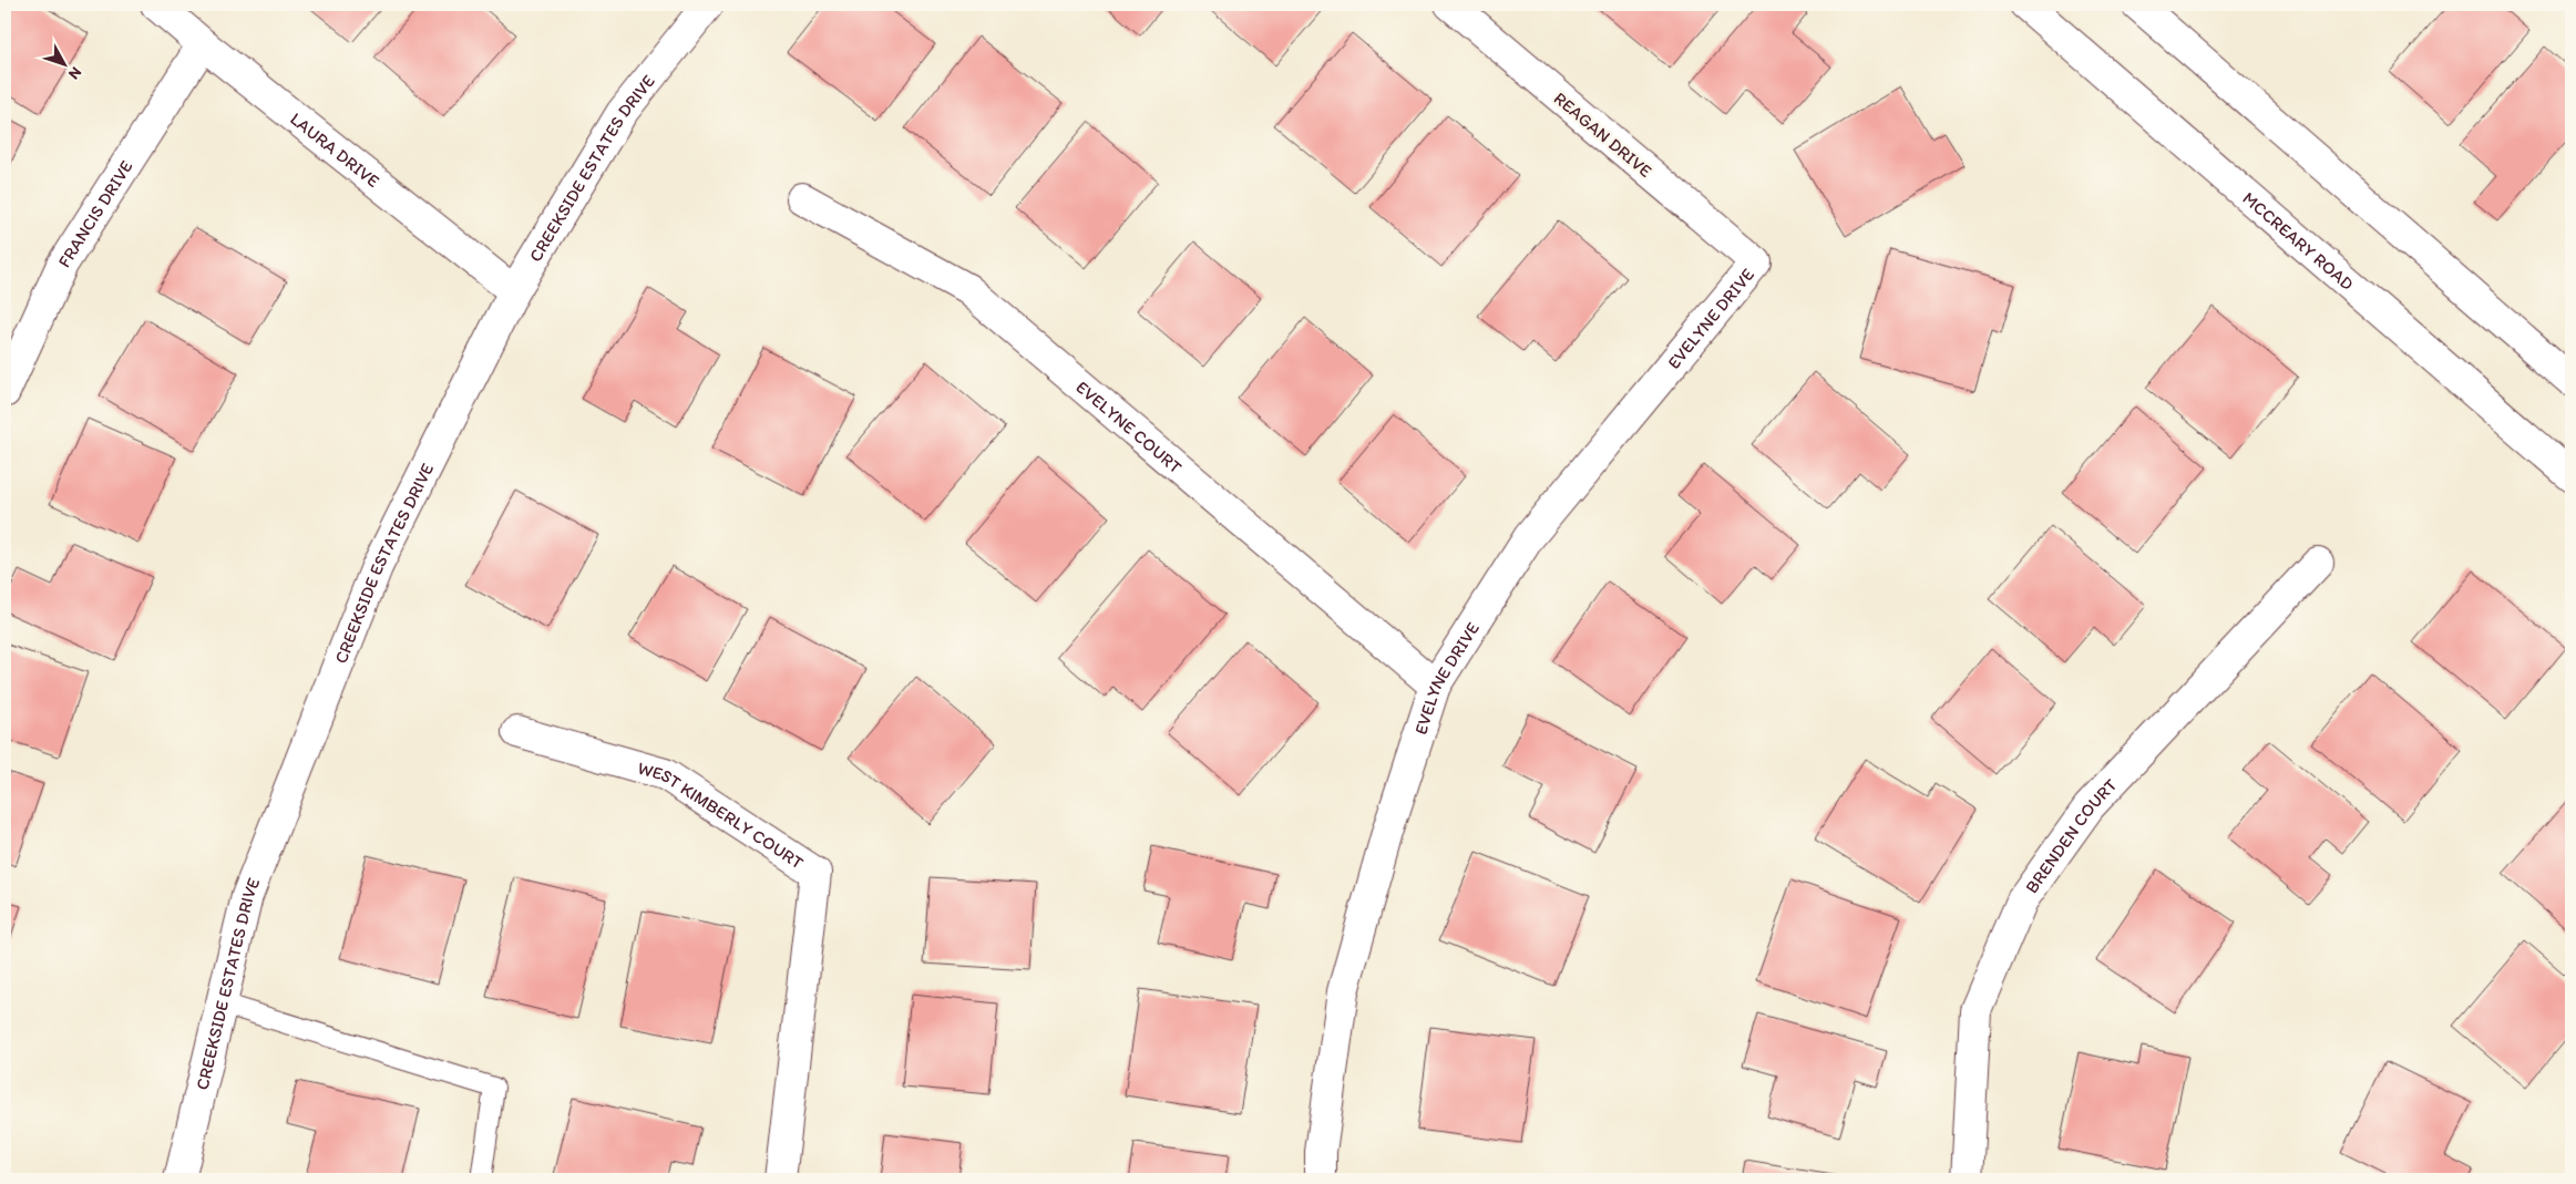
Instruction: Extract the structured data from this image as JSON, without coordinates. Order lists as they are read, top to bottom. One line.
{"streets":{"street":["REAGAN DRIVE","LAURA DRIVE","CREEKSIDE ESTATES DRIVE","FRANCIS DRIVE","MCCREARY ROAD","EVELYNE DRIVE","EVELYNE COURT","WEST KIMBERLY COURT","BRENDEN COURT"]},"crossings":[["REAGAN DRIVE","EVELYNE DRIVE"],["LAURA DRIVE","CREEKSIDE ESTATES DRIVE"],["LAURA DRIVE","FRANCIS DRIVE"],["EVELYNE DRIVE","EVELYNE COURT"]],"north":"bottom right"}
